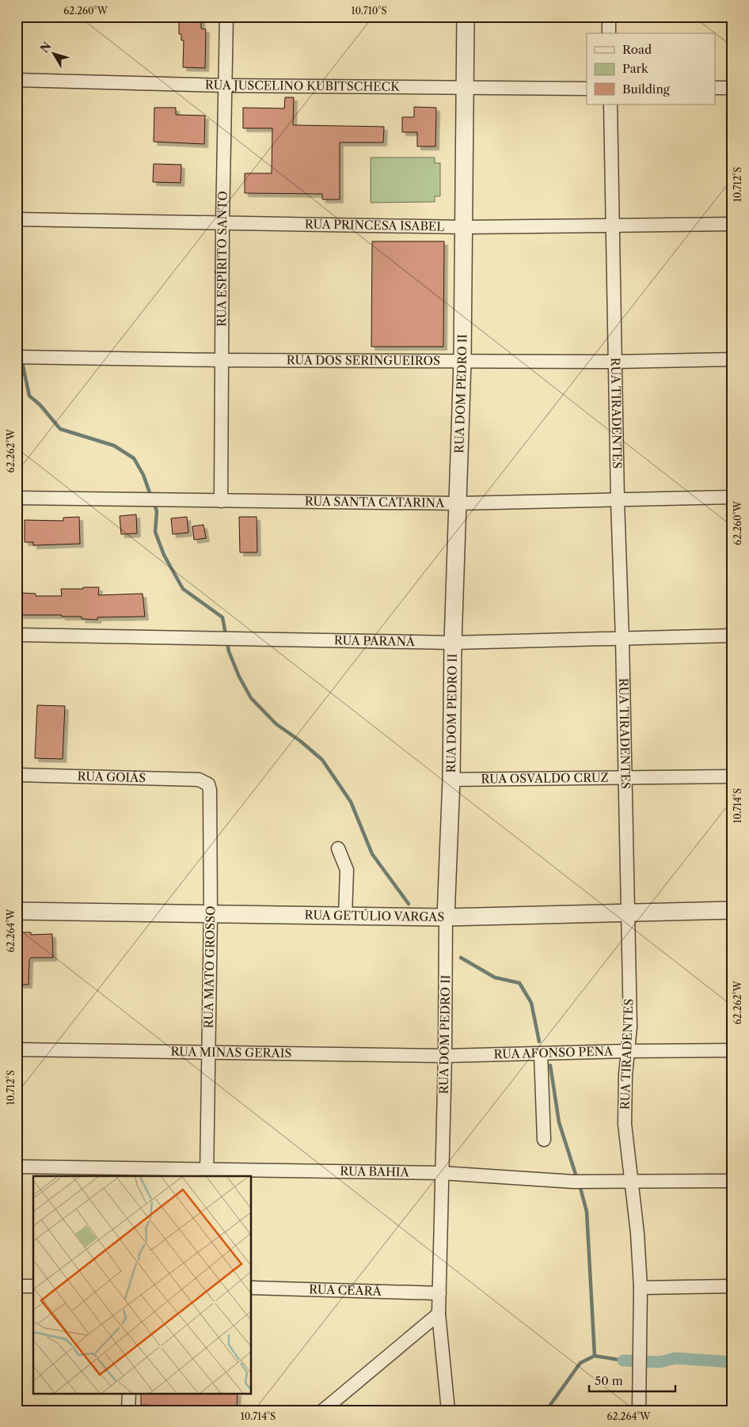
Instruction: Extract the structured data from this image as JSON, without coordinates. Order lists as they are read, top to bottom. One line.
{"streets":{"street":["RUA JUSCELINO KUBITSCHECK","RUA PRINCESA ISABEL","RUA ESPÍRITO SANTO","RUA DOS SERINGUEIROS","RUA DOM PEDRO II","RUA TIRADENTES","RUA SANTA CATARINA","RUA PARANÁ","RUA GOIÁS","RUA OSVALDO CRUZ","RUA GETÚLIO VARGAS","RUA MATO GROSSO","RUA MINAS GERAIS","RUA AFONSO PENA","RUA BAHIA","RUA CEARÁ"]},"crossings":[["RUA JUSCELINO KUBITSCHECK","RUA ESPÍRITO SANTO"],["RUA JUSCELINO KUBITSCHECK","RUA DOM PEDRO II"],["RUA PRINCESA ISABEL","RUA ESPÍRITO SANTO"],["RUA PRINCESA ISABEL","RUA DOM PEDRO II"],["RUA PRINCESA ISABEL","RUA TIRADENTES"],["RUA ESPÍRITO SANTO","RUA DOS SERINGUEIROS"],["RUA ESPÍRITO SANTO","RUA SANTA CATARINA"],["RUA DOS SERINGUEIROS","RUA DOM PEDRO II"],["RUA DOS SERINGUEIROS","RUA TIRADENTES"],["RUA DOM PEDRO II","RUA SANTA CATARINA"],["RUA DOM PEDRO II","RUA PARANÁ"],["RUA DOM PEDRO II","RUA OSVALDO CRUZ"],["RUA DOM PEDRO II","RUA GETÚLIO VARGAS"],["RUA DOM PEDRO II","RUA MINAS GERAIS"],["RUA DOM PEDRO II","RUA AFONSO PENA"],["RUA DOM PEDRO II","RUA BAHIA"],["RUA DOM PEDRO II","RUA CEARÁ"],["RUA TIRADENTES","RUA SANTA CATARINA"],["RUA TIRADENTES","RUA PARANÁ"],["RUA TIRADENTES","RUA OSVALDO CRUZ"],["RUA TIRADENTES","RUA GETÚLIO VARGAS"],["RUA TIRADENTES","RUA AFONSO PENA"],["RUA TIRADENTES","RUA BAHIA"],["RUA GOIÁS","RUA MATO GROSSO"],["RUA GETÚLIO VARGAS","RUA MATO GROSSO"],["RUA MATO GROSSO","RUA MINAS GERAIS"],["RUA MATO GROSSO","RUA BAHIA"],["RUA MINAS GERAIS","RUA AFONSO PENA"]],"legend":["Road","Park","Building"],"scale_bar":"50 m","north":"top left","coordinates":["62.260°W","10.710°S","10.712°S","62.262°W","10.714°S","62.264°W"]}
